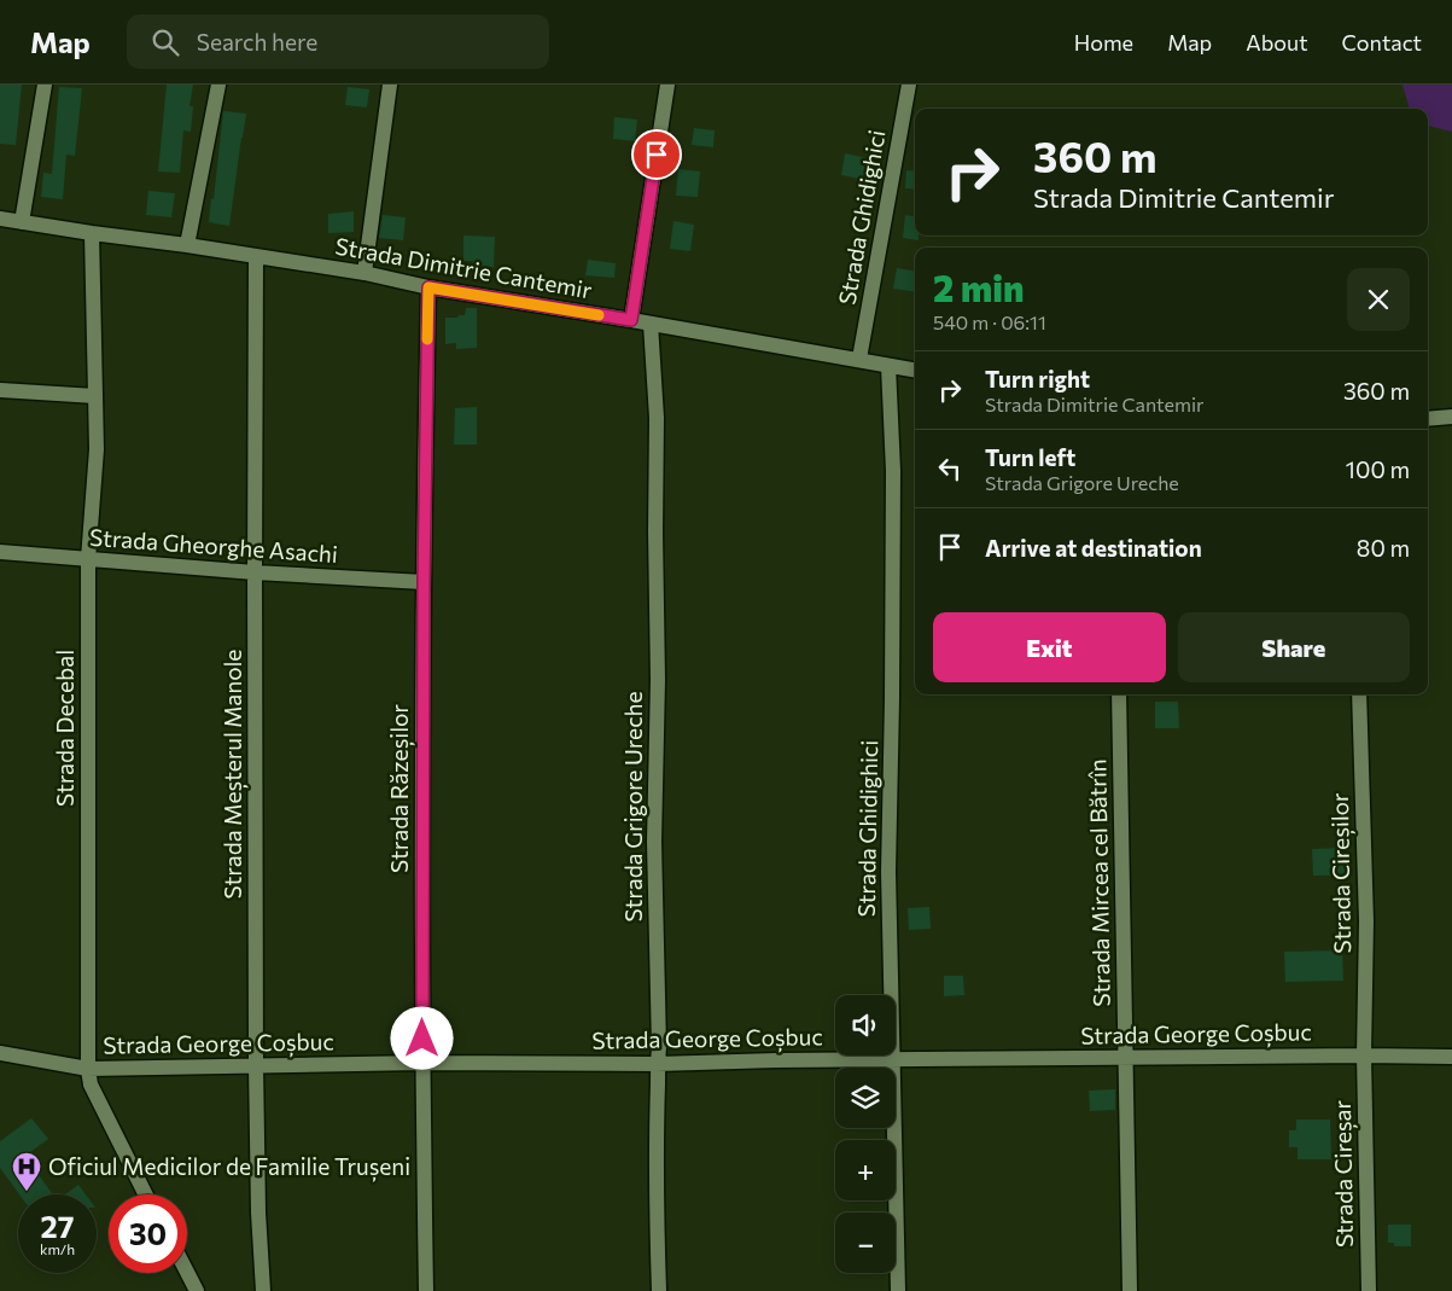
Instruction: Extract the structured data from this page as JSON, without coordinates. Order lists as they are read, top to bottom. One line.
{"streets":{"street":["Strada Ghidighici","Strada Dimitrie Cantemir","Strada Gheorghe Asachi","Strada Decebal","Strada Meșterul Manole","Strada Răzeșilor","Strada Grigore Ureche","Strada Cireșilor","Strada Mircea cel Bătrîn","Strada George Coșbuc","Strada Cireșar"]},"crossings":[["Strada Ghidighici","Strada Dimitrie Cantemir"],["Strada Ghidighici","Strada George Coșbuc"],["Strada Dimitrie Cantemir","Strada Decebal"],["Strada Dimitrie Cantemir","Strada Meșterul Manole"],["Strada Dimitrie Cantemir","Strada Răzeșilor"],["Strada Dimitrie Cantemir","Strada Grigore Ureche"],["Strada Gheorghe Asachi","Strada Decebal"],["Strada Gheorghe Asachi","Strada Meșterul Manole"],["Strada Gheorghe Asachi","Strada Răzeșilor"],["Strada Decebal","Strada George Coșbuc"],["Strada Meșterul Manole","Strada George Coșbuc"],["Strada Răzeșilor","Strada George Coșbuc"],["Strada Grigore Ureche","Strada George Coșbuc"],["Strada Cireșilor","Strada George Coșbuc"],["Strada Cireșilor","Strada Cireșar"],["Strada Mircea cel Bătrîn","Strada George Coșbuc"],["Strada George Coșbuc","Strada Cireșar"]],"places":{"hospital":["Oficiul Medicilor de Familie Trușeni"]},"page":{"header":"Map","search":"Search here","nav":["Home","Map","About","Contact"],"turn":["360 m","Strada Dimitrie Cantemir"],"heading":["2 min","540 m · 06:11"],"list":[{"name":"Turn right","note":"Strada Dimitrie Cantemir","value":"360 m"},{"name":"Turn left","note":"Strada Grigore Ureche","value":"100 m"},{"name":"Arrive at destination","value":"80 m"}],"buttons":["Exit","Share"],"map_buttons":["+","−"],"speed":"27 km/h","limit":"30"}}
